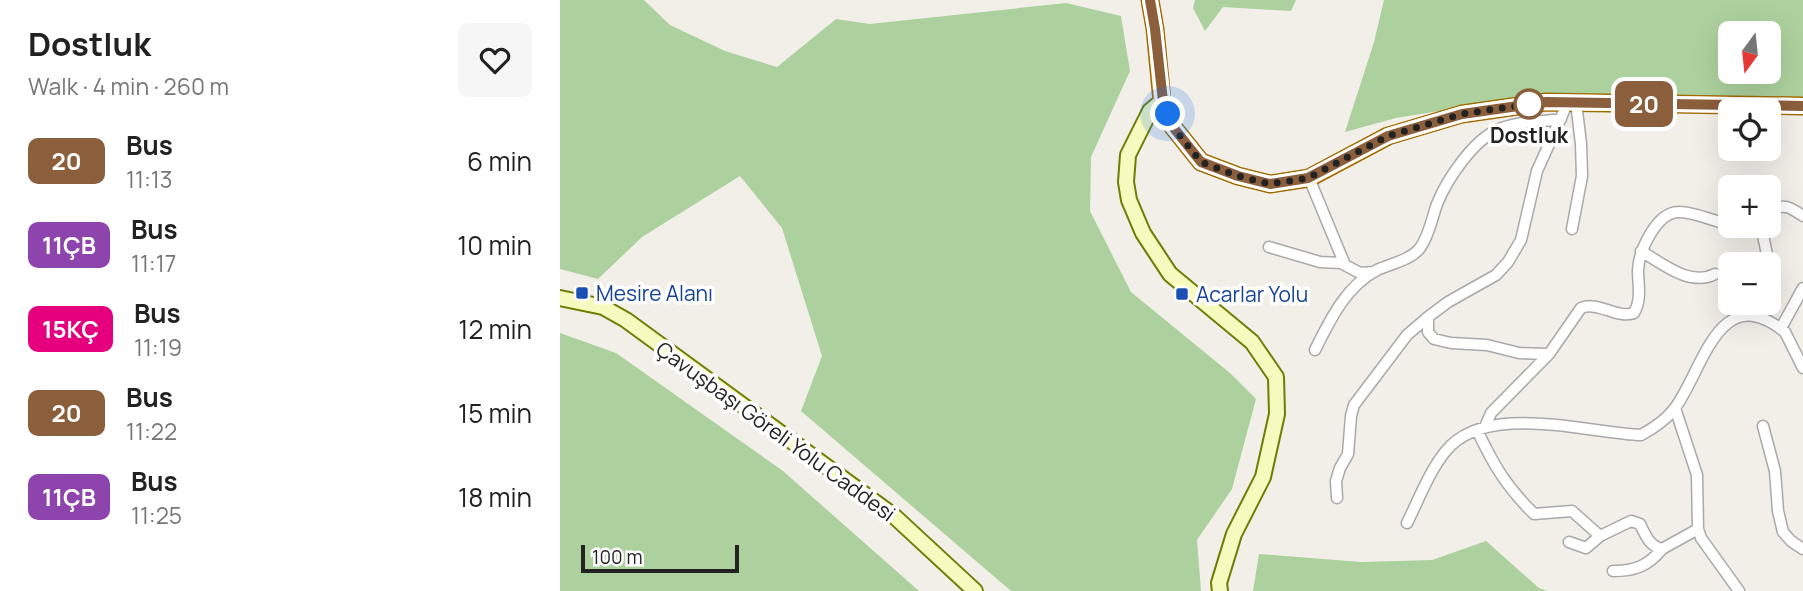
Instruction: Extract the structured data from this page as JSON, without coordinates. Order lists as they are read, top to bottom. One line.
{"streets":{"main road":["Çavuşbaşı Göreli Yolu Caddesi"]},"places":{"other":["Dostluk"],"transit":["Mesire Alanı","Acarlar Yolu"]},"lines":["bus line 20"],"scale_bar":"100 m","north":"bottom","page":{"heading":["Dostluk","Walk · 4 min · 260 m"],"on_map":"20","map_buttons":["+","−"],"list":[{"mark":"20","name":"Bus","note":"11:13","value":"6 min"},{"mark":"11ÇB","name":"Bus","note":"11:17","value":"10 min"},{"mark":"15KÇ","name":"Bus","note":"11:19","value":"12 min"},{"mark":"20","name":"Bus","note":"11:22","value":"15 min"},{"mark":"11ÇB","name":"Bus","note":"11:25","value":"18 min"}],"scale":"100 m"}}
